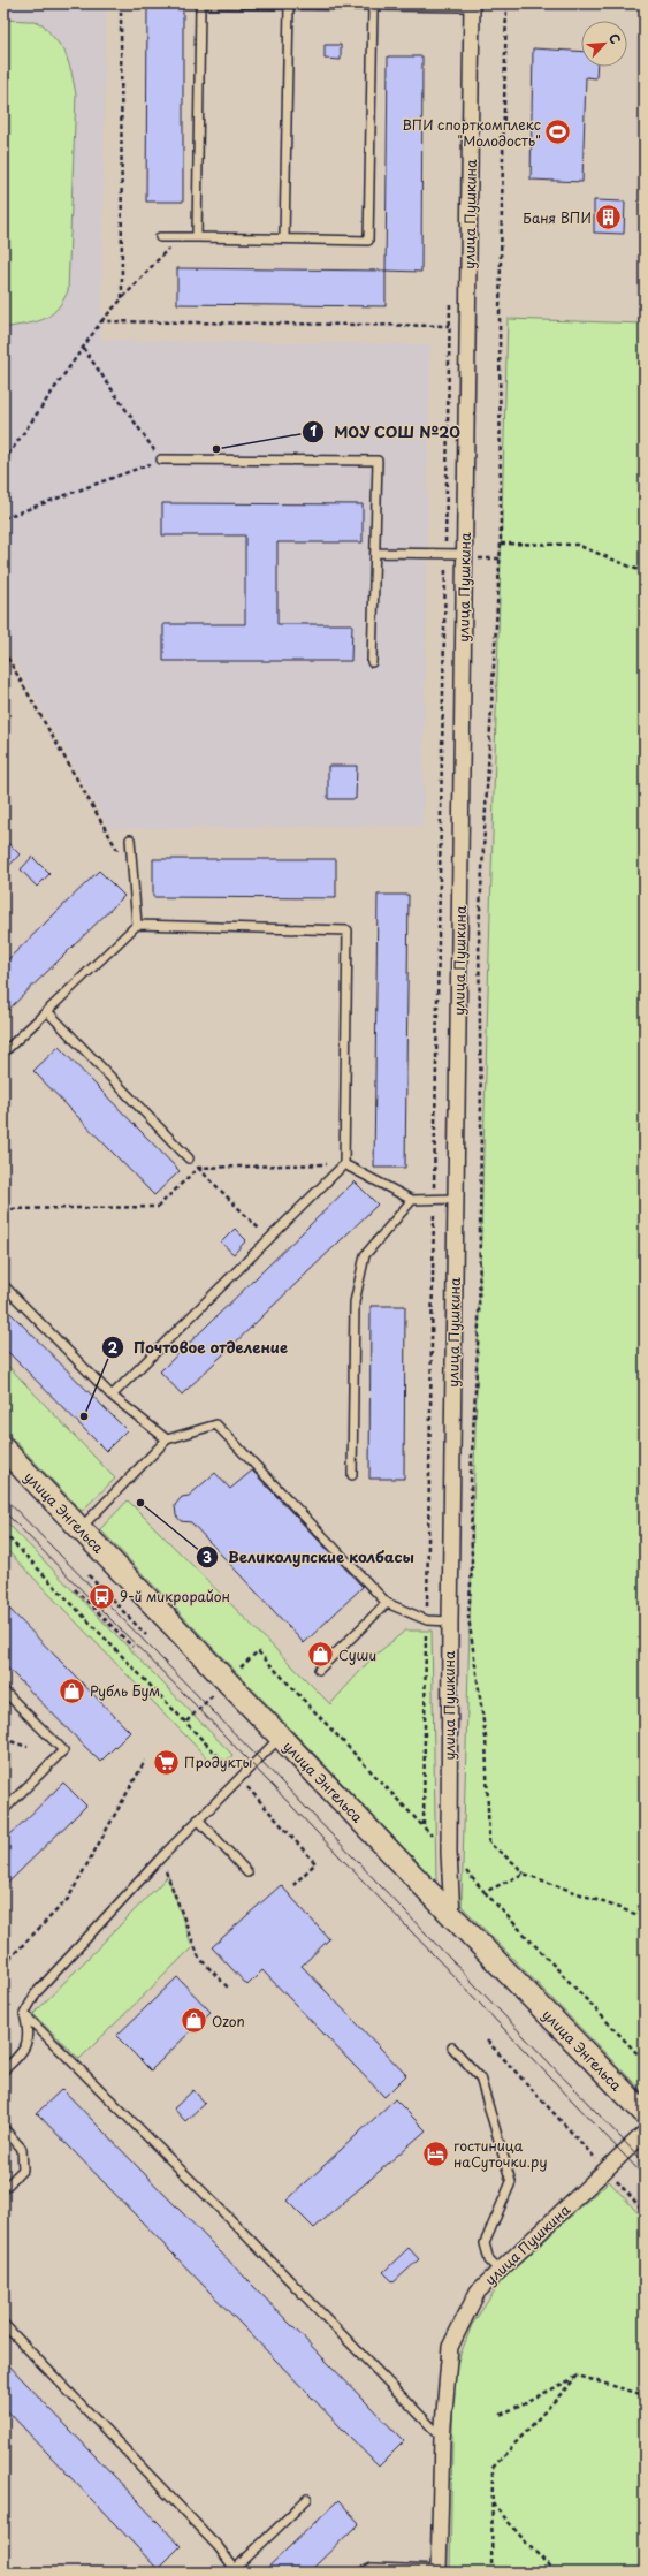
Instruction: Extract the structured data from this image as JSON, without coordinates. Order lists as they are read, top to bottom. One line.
{"streets":{"main road":["улица Энгельса"],"street":["улица Пушкина"]},"crossings":[["улица Пушкина","улица Энгельса"]],"places":{"sports":["ВПИ спорткомплекс \"Молодость\""],"building":["Баня ВПИ"],"other":["МОУ СОШ №20","Почтовое отделение","Великолупские колбасы"],"bus stop":["9-й микрорайон"],"shop":["Суши","Рубль Бум","Ozon"],"supermarket":["Продукты"],"hotel":["гостиница наСуточки.ру"]},"north":"top right"}
